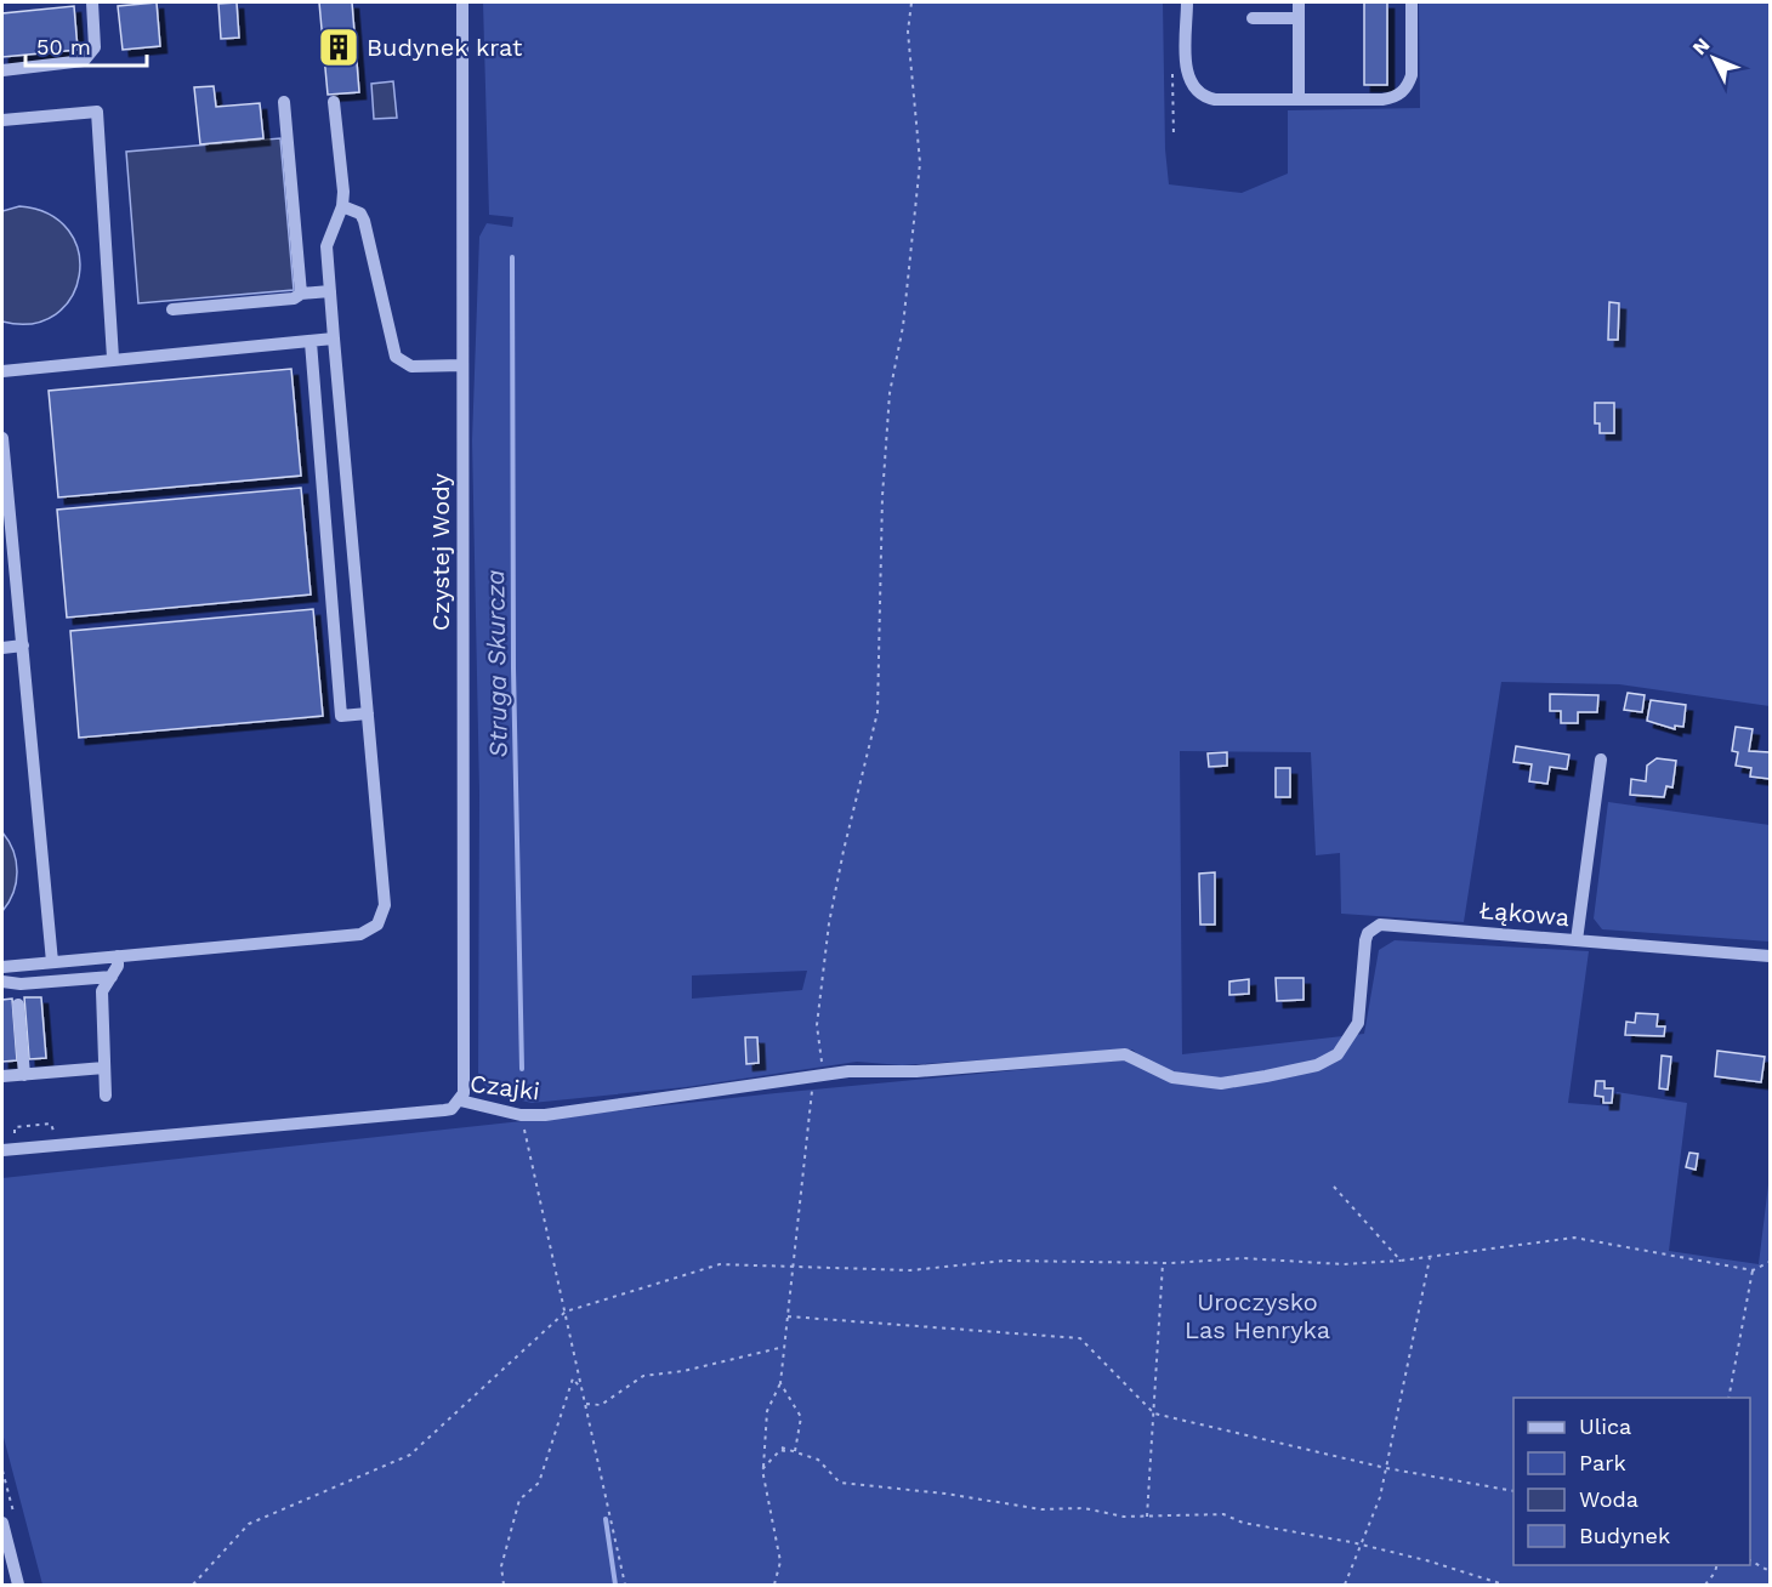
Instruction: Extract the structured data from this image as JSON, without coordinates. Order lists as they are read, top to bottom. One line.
{"streets":{"street":["Czystej Wody","Łąkowa","Czajki"]},"crossings":[["Czystej Wody","Czajki"],["Łąkowa","Czajki"]],"water":["Struga Skurcza"],"parks":["Uroczysko Las Henryka"],"places":{"building":["Budynek krat"]},"legend":["Ulica","Park","Woda","Budynek"],"scale_bar":"50 m","north":"top left"}
